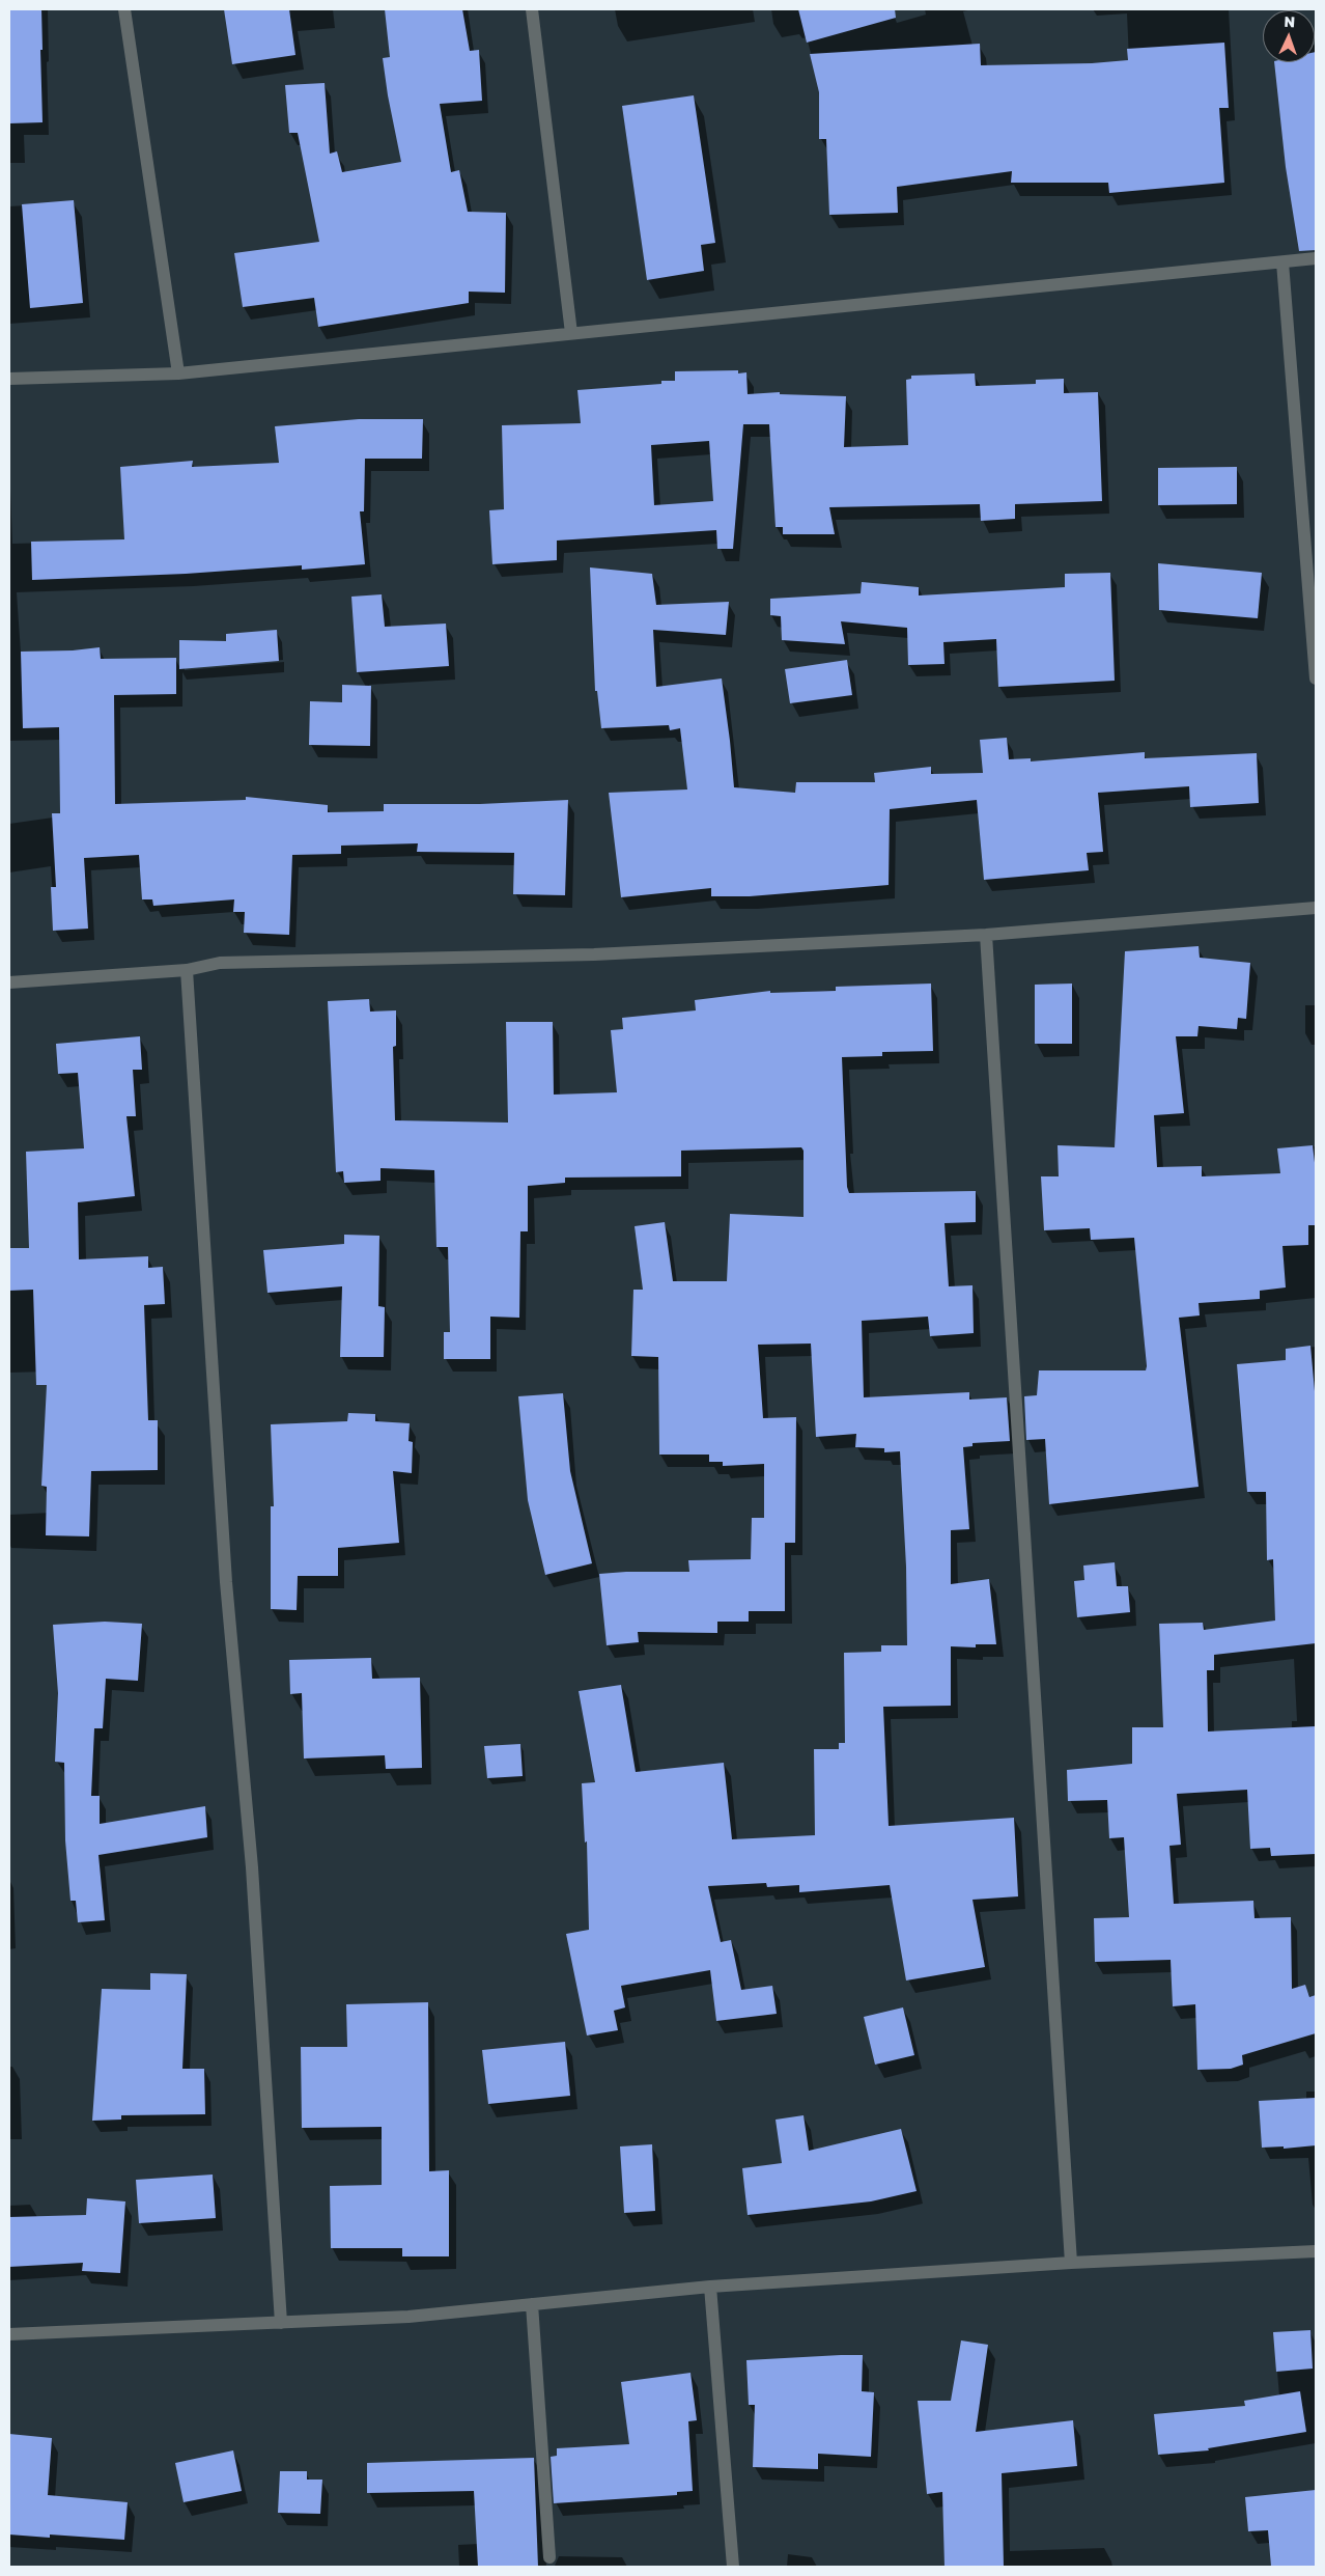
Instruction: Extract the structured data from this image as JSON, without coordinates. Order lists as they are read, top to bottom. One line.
{"north":"top"}
